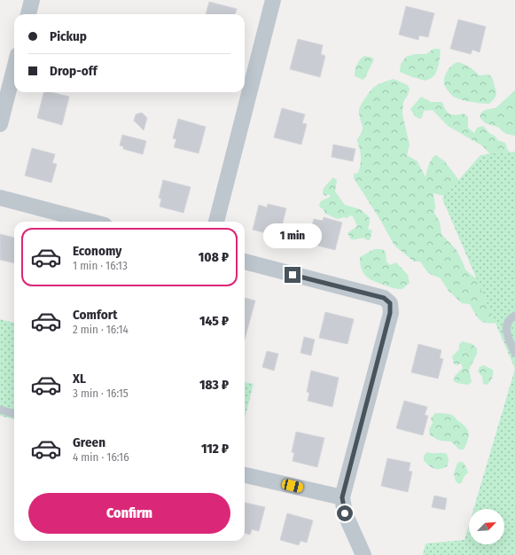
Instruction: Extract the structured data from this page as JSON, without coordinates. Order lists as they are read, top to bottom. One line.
{"north":"top right","page":{"banner":["Pickup","Drop-off"],"bubble":"1 min","list":[{"name":"Economy","note":"1 min · 16:13","value":"108 ₽"},{"name":"Comfort","note":"2 min · 16:14","value":"145 ₽"},{"name":"XL","note":"3 min · 16:15","value":"183 ₽"},{"name":"Green","note":"4 min · 16:16","value":"112 ₽"}],"buttons":"Confirm"}}
